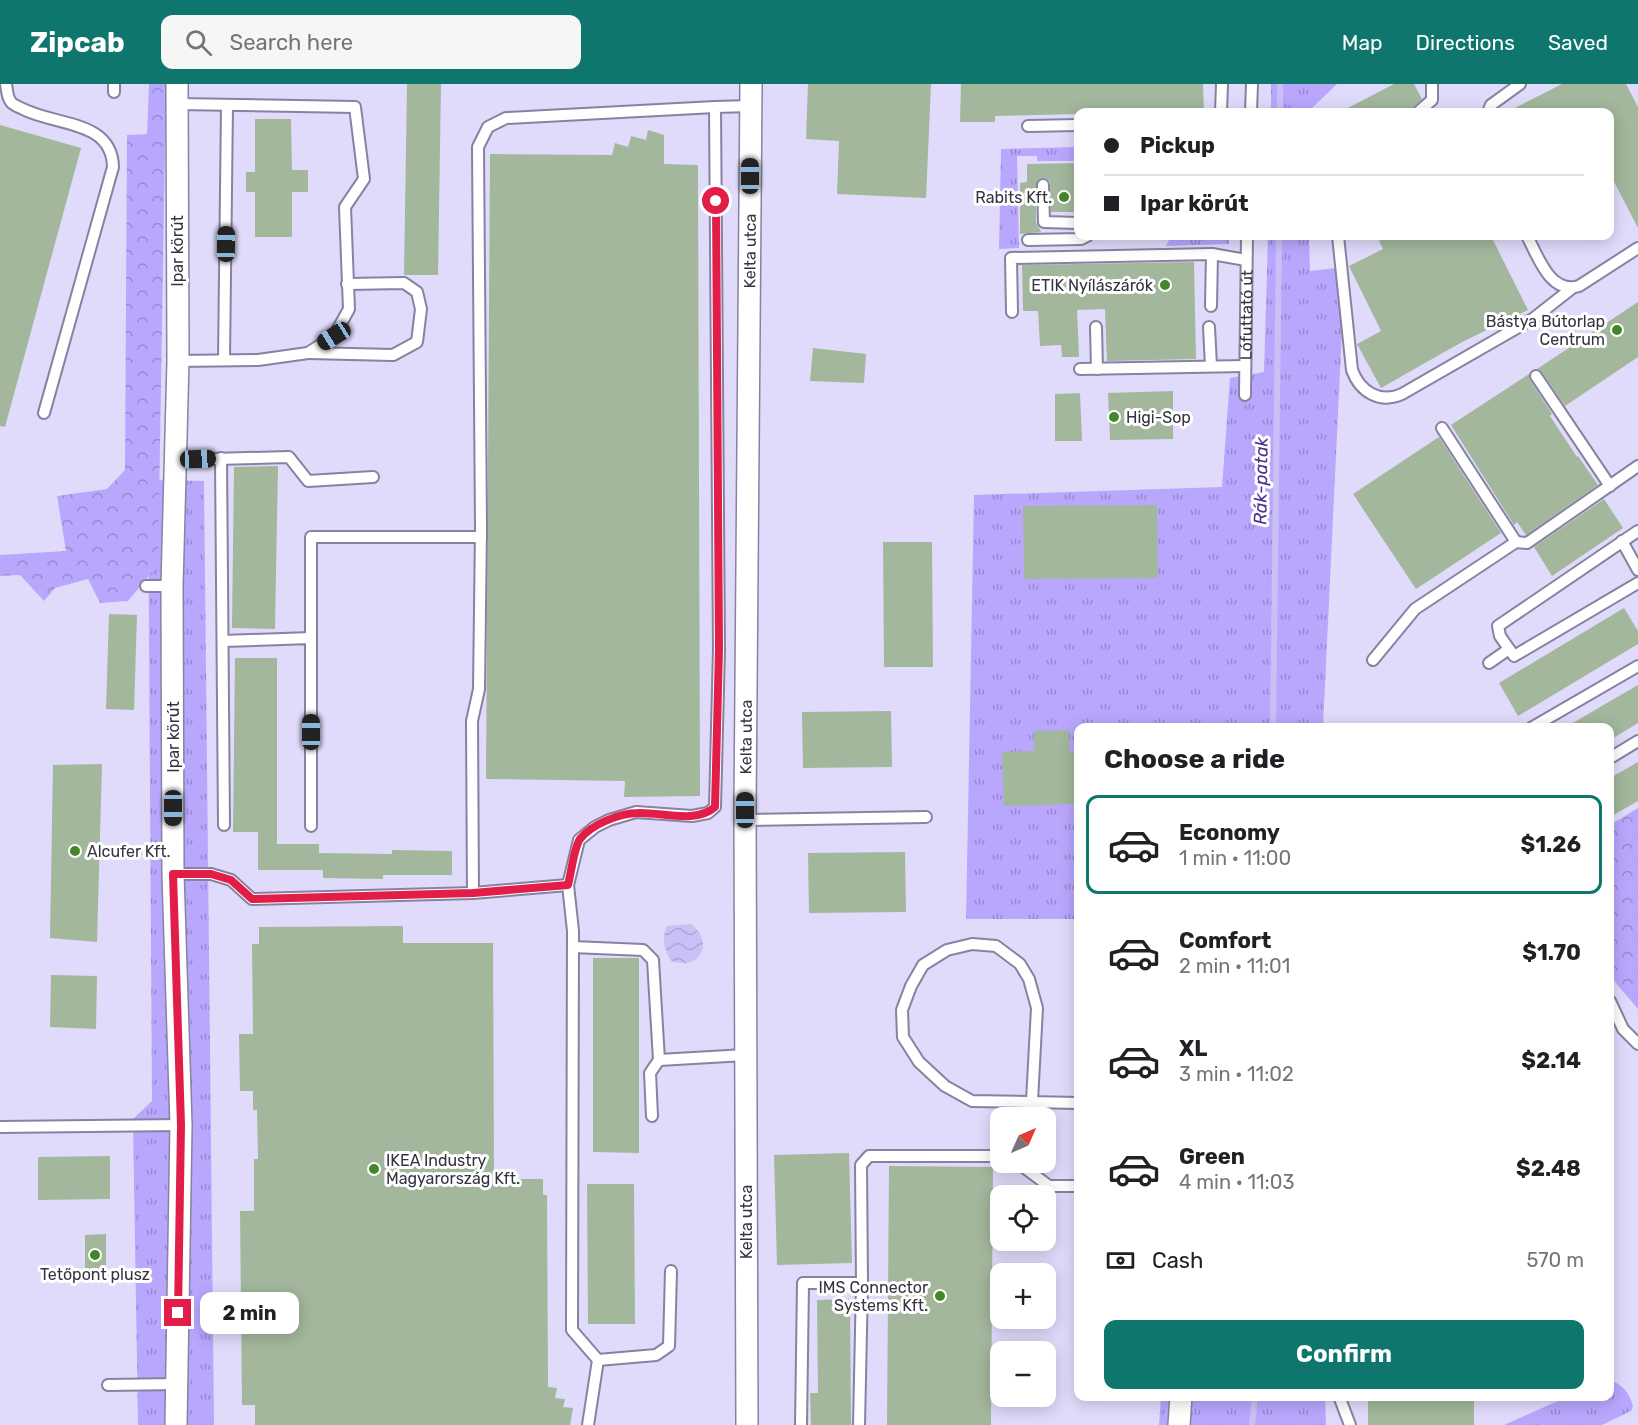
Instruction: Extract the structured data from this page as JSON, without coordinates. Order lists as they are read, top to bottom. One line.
{"streets":{"street":["Ipar körút","Kelta utca"],"lane":["Lófuttató út"]},"water":["Rák-patak"],"places":["Rabits Kft.","ETIK Nyílászárók","Bástya Bútorlap Centrum","Higi-Sop","Alcufer Kft.","IKEA Industry Magyarország Kft.","Tetőpont plusz","IMS Connector Systems Kft."],"north":"top right","page":{"header":"Zipcab","search":"Search here","nav":["Map","Directions","Saved"],"banner":["Pickup","Ipar körút"],"heading":"Choose a ride","list":[{"name":"Economy","note":"1 min · 11:00","value":"$1.26"},{"name":"Comfort","note":"2 min · 11:01","value":"$1.70"},{"name":"XL","note":"3 min · 11:02","value":"$2.14"},{"name":"Green","note":"4 min · 11:03","value":"$2.48"}],"map_buttons":["+","−"],"pay":["Cash","570 m"],"bubble":"2 min","buttons":"Confirm"}}
